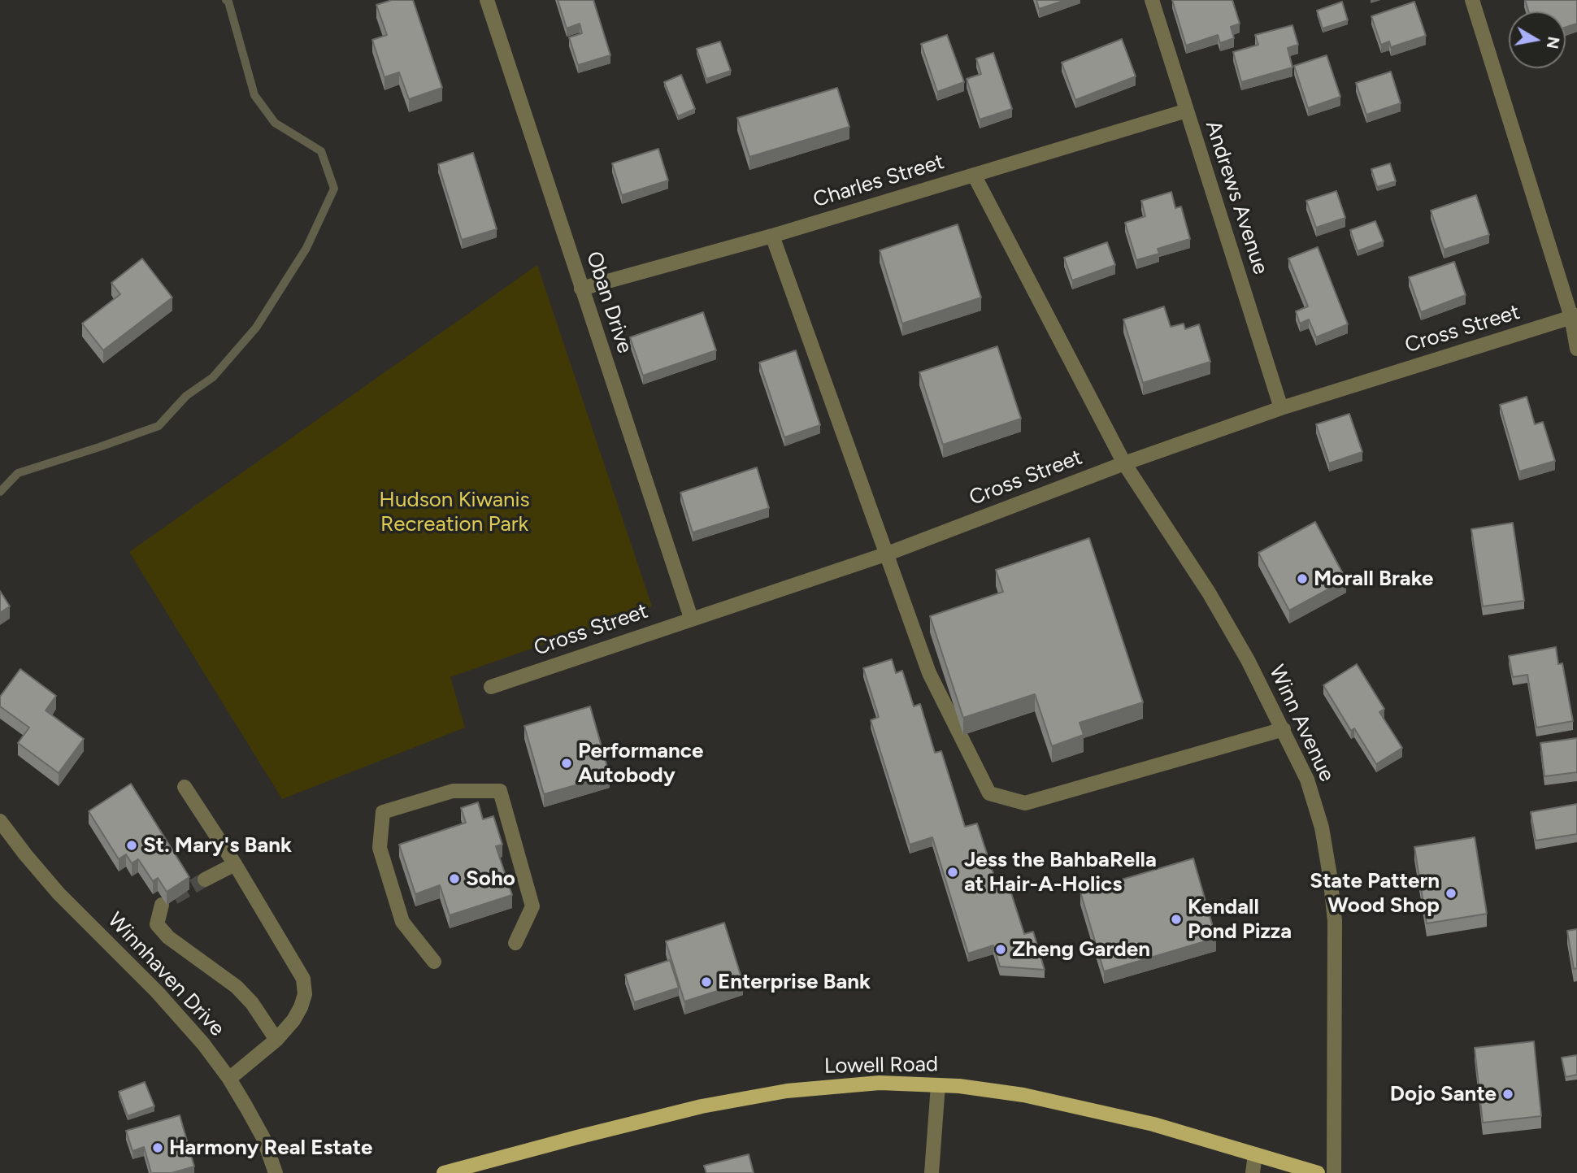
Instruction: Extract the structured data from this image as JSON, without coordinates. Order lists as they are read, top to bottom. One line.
{"streets":{"main road":["Lowell Road"],"street":["Charles Street","Andrews Avenue","Oban Drive","Cross Street","Winn Avenue","Winnhaven Drive"]},"crossings":[["Charles Street","Andrews Avenue"],["Charles Street","Oban Drive"],["Charles Street","Winn Avenue"],["Andrews Avenue","Cross Street"],["Oban Drive","Cross Street"],["Cross Street","Winn Avenue"]],"parks":["Hudson Kiwanis Recreation Park"],"places":["Morall Brake","Performance Autobody","St. Mary's Bank","Jess the BahbaRella at Hair-A-Holics","Soho","State Pattern Wood Shop","Kendall Pond Pizza","Zheng Garden","Enterprise Bank","Dojo Sante","Harmony Real Estate"],"north":"right"}
